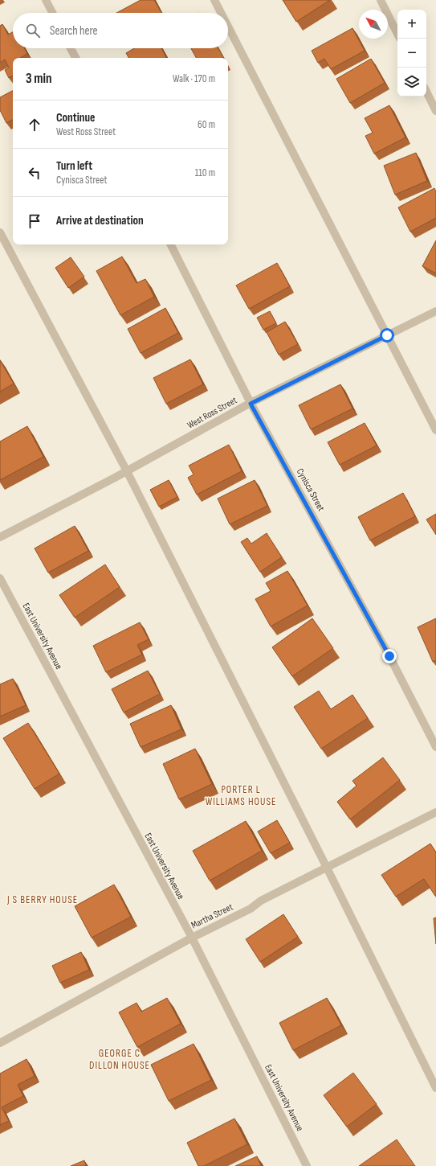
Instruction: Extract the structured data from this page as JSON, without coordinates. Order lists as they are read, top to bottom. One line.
{"streets":{"street":["West Ross Street","Cynisca Street","East University Avenue","Martha Street"]},"crossings":[["West Ross Street","Cynisca Street"],["East University Avenue","Martha Street"]],"districts":["PORTER L WILLIAMS HOUSE","J S BERRY HOUSE","GEORGE C DILLON HOUSE"],"north":"top left","page":{"map_buttons":["+","−"],"search":"Search here","heading":["3 min","Walk · 170 m"],"list":[["Continue","West Ross Street","60 m"],["Turn left","Cynisca Street","110 m"],"Arrive at destination"]}}
